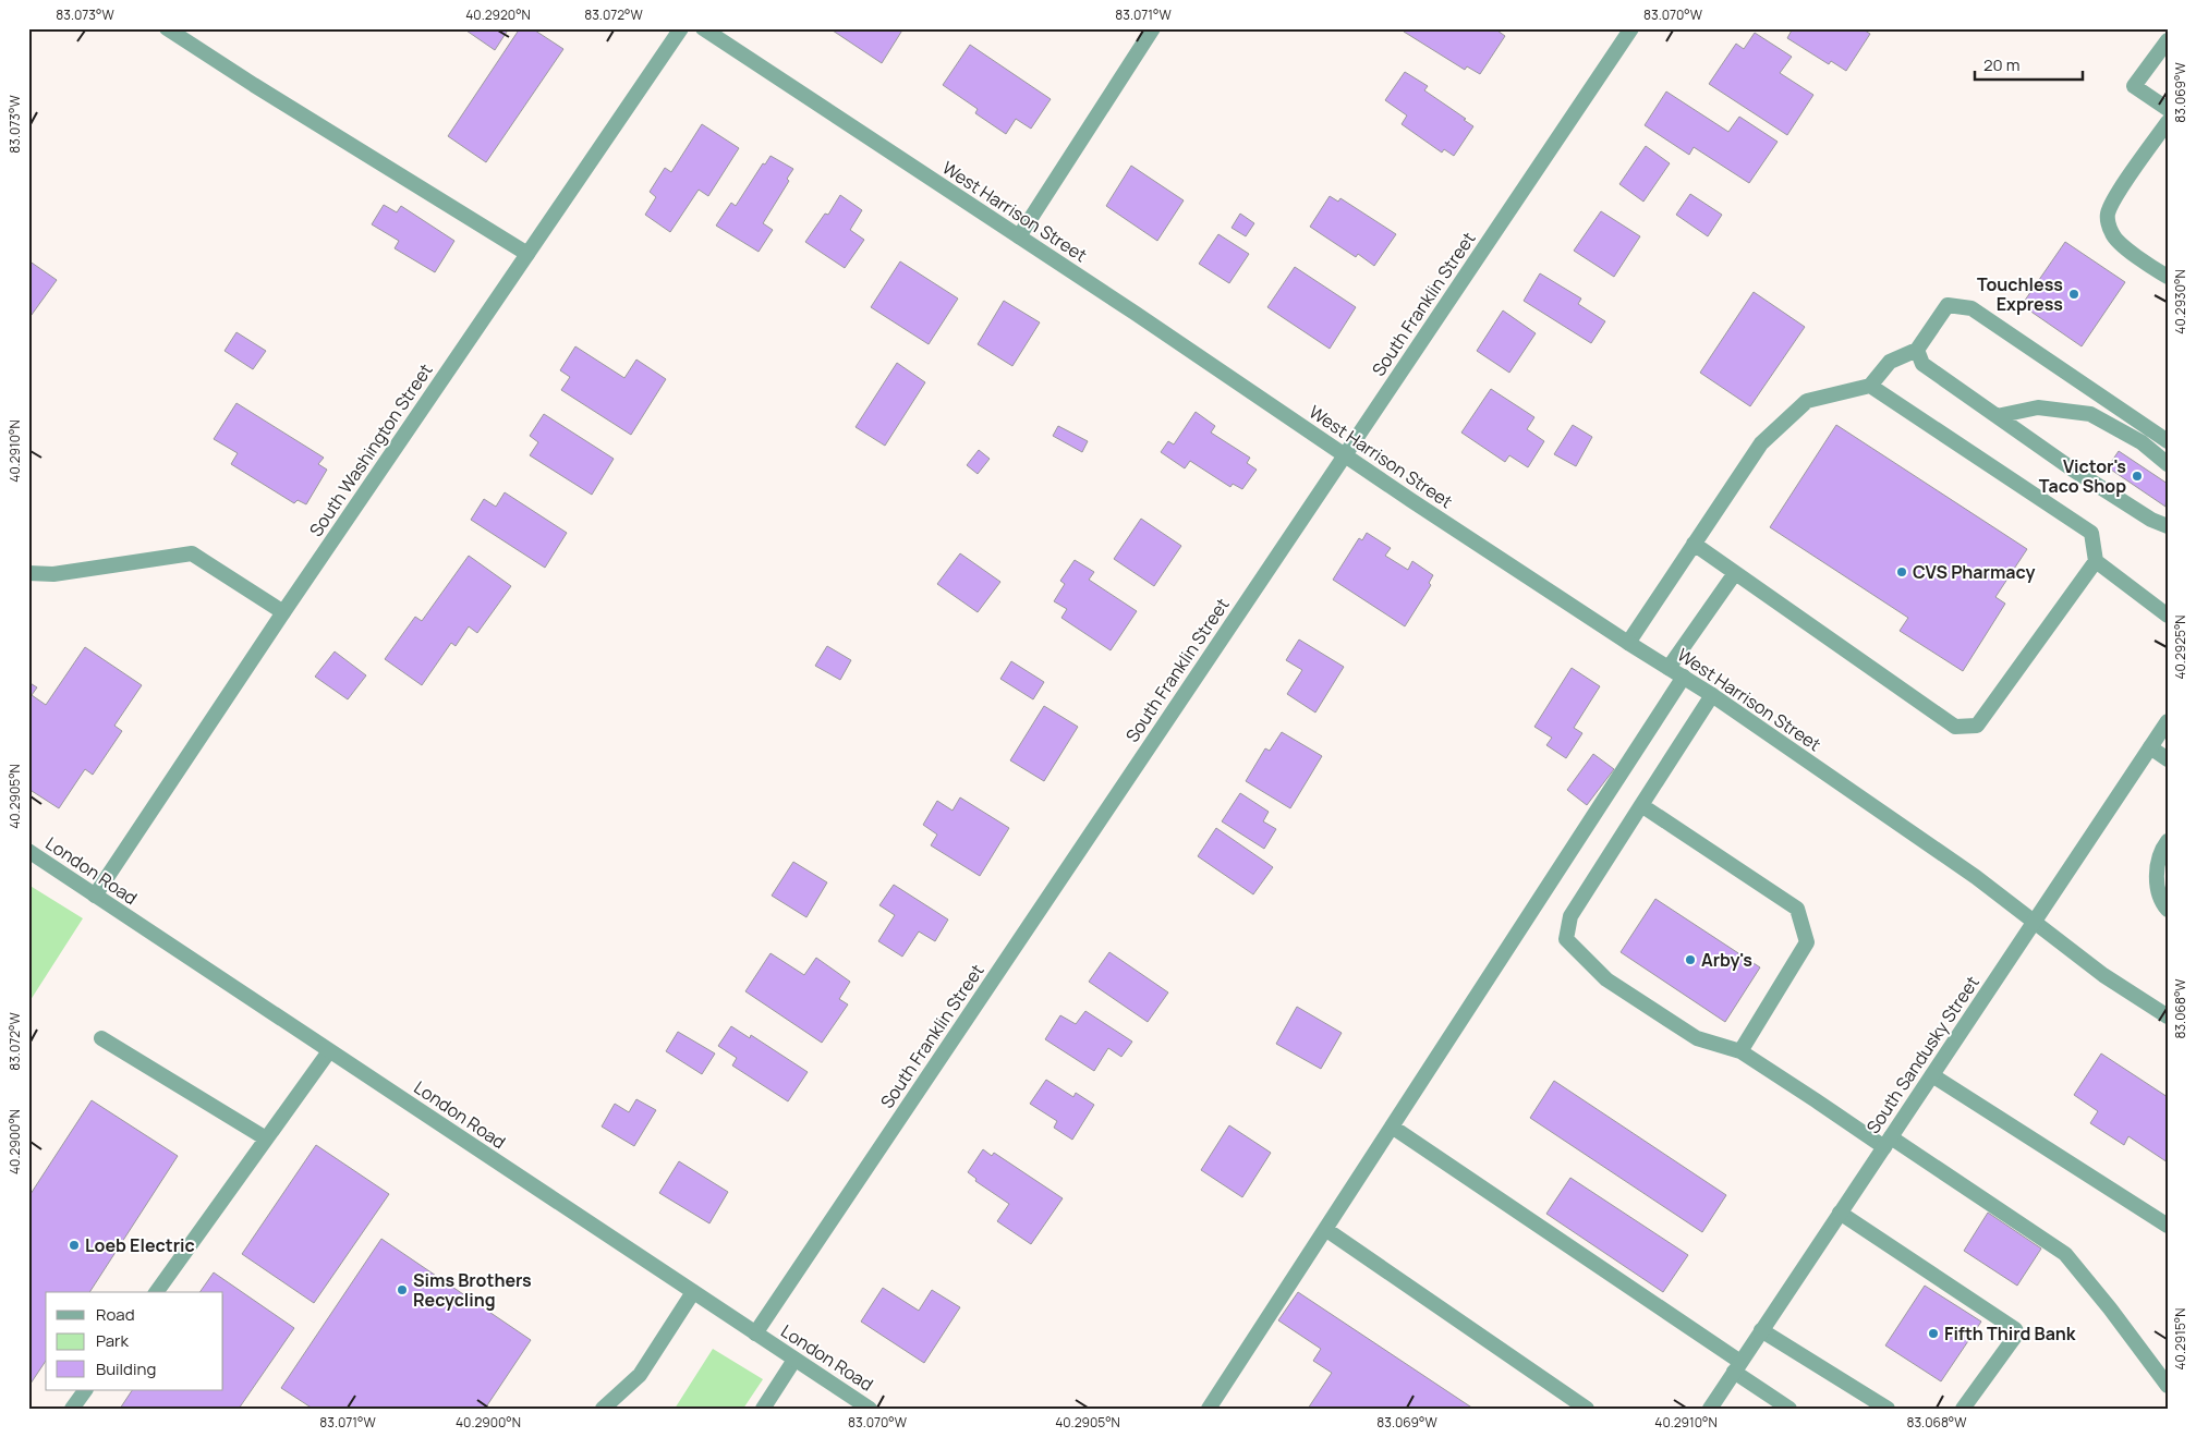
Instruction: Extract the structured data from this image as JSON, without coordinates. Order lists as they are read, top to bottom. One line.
{"streets":{"street":["West Harrison Street","South Franklin Street","South Washington Street","London Road","South Sandusky Street"]},"crossings":[["West Harrison Street","South Franklin Street"],["West Harrison Street","South Sandusky Street"],["South Franklin Street","London Road"],["South Washington Street","London Road"]],"places":["Touchless Express","Victor's Taco Shop","CVS Pharmacy","Arby's","Loeb Electric","Sims Brothers Recycling","Fifth Third Bank"],"legend":["Road","Park","Building"],"scale_bar":"20 m","coordinates":["83.073°W","40.2920°N","83.072°W","83.071°W","83.070°W","83.069°W","40.2930°N","40.2910°N","40.2925°N","40.2905°N","83.068°W","40.2900°N","40.2915°N"]}
